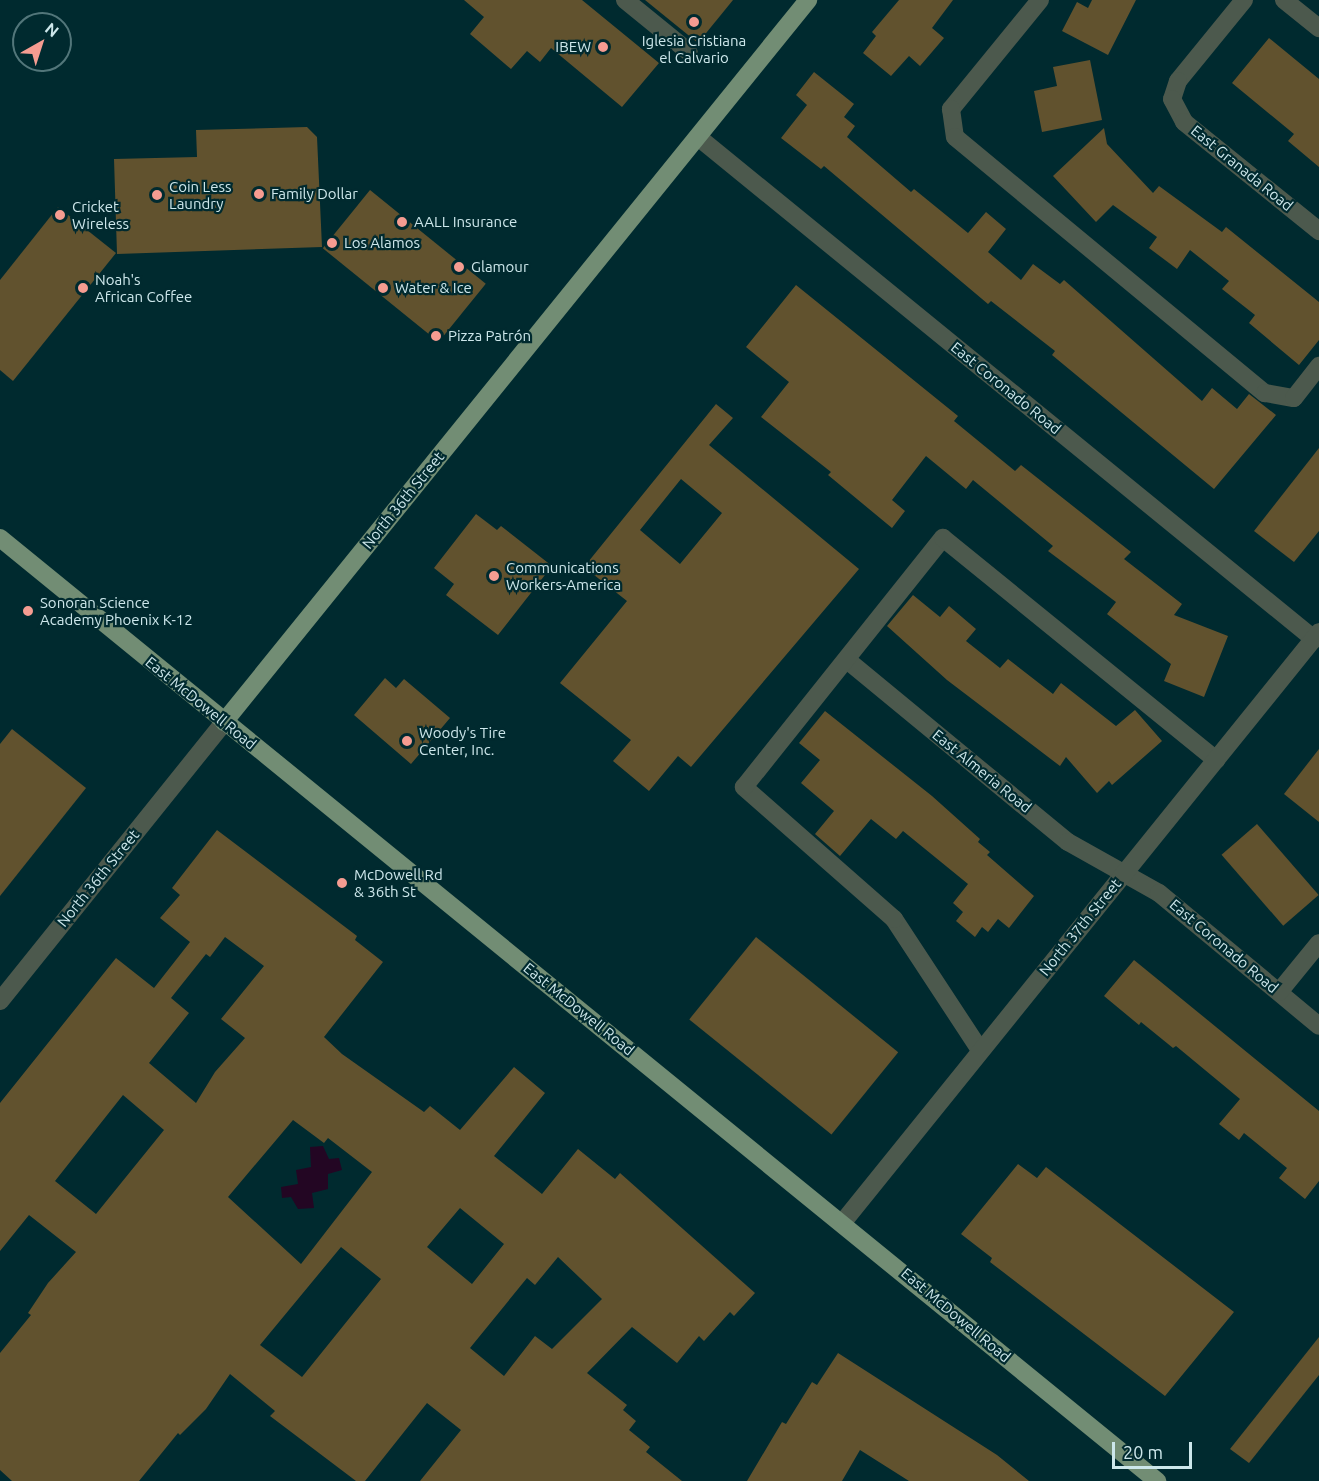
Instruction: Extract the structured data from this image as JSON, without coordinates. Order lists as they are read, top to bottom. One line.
{"streets":{"main road":["North 36th Street","East McDowell Road"],"street":["East Granada Road","East Coronado Road","East Almeria Road","North 37th Street"]},"crossings":[["East Coronado Road","North 36th Street"],["East Coronado Road","East Almeria Road"],["East Coronado Road","North 37th Street"],["North 36th Street","East McDowell Road"],["East McDowell Road","North 37th Street"],["East Almeria Road","North 37th Street"]],"places":["Iglesia Cristiana el Calvario","IBEW","Family Dollar","Coin Less Laundry","Cricket Wireless","AALL Insurance","Los Alamos","Glamour","Noah's African Coffee","Water & Ice","Pizza Patrón","Communications Workers-America","Sonoran Science Academy Phoenix K-12","Woody's Tire Center, Inc.","McDowell Rd & 36th St"],"scale_bar":"20 m","north":"top right"}
